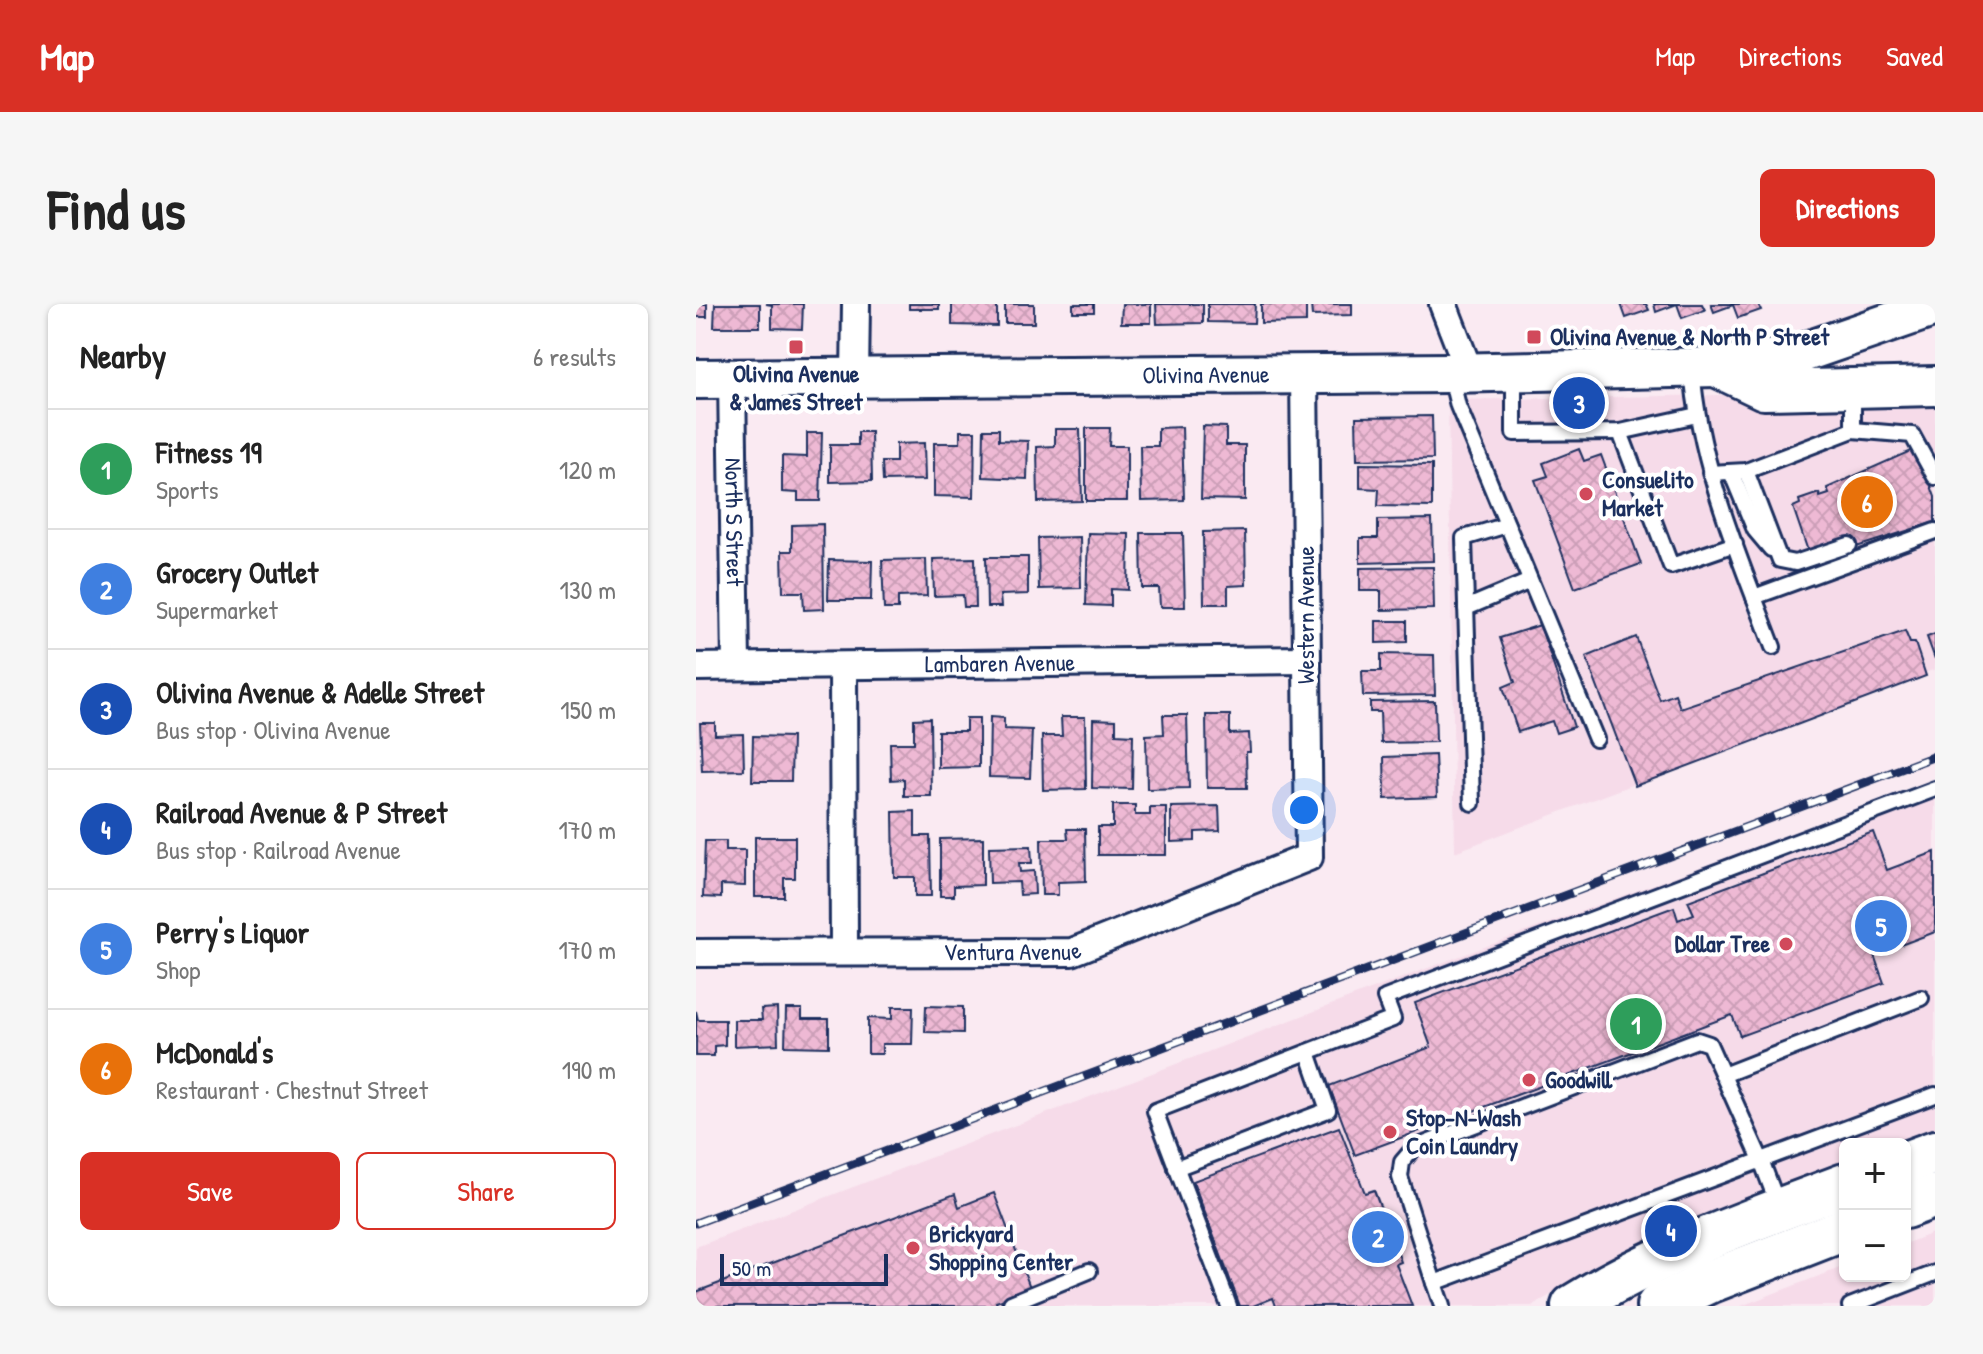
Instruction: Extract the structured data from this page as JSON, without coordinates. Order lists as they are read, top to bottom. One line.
{"streets":{"street":["Olivina Avenue","North S Street","Western Avenue","Lambaren Avenue","Ventura Avenue"]},"crossings":[["Olivina Avenue","North S Street"],["Olivina Avenue","Western Avenue"],["North S Street","Lambaren Avenue"],["Western Avenue","Lambaren Avenue"],["Western Avenue","Ventura Avenue"]],"places":{"transit":["Olivina Avenue & North P Street","Olivina Avenue & James Street"],"other":["Consuelito Market","Dollar Tree","Goodwill","Stop-N-Wash Coin Laundry","Brickyard Shopping Center"]},"scale_bar":"50 m","page":{"header":"Map","nav":["Map","Directions","Saved"],"buttons":["Directions",["Save","Share"]],"title":"Find us","heading":["Nearby","6 results"],"pins":["3","6","5","1","4","2"],"list":[{"mark":"1","name":"Fitness 19","note":"Sports","value":"120 m"},{"mark":"2","name":"Grocery Outlet","note":"Supermarket","value":"130 m"},{"mark":"3","name":"Olivina Avenue & Adelle Street","note":"Bus stop · Olivina Avenue","value":"150 m"},{"mark":"4","name":"Railroad Avenue & P Street","note":"Bus stop · Railroad Avenue","value":"170 m"},{"mark":"5","name":"Perry's Liquor","note":"Shop","value":"170 m"},{"mark":"6","name":"McDonald's","note":"Restaurant · Chestnut Street","value":"190 m"}],"map_buttons":["+","−"],"scale":"50 m"}}
